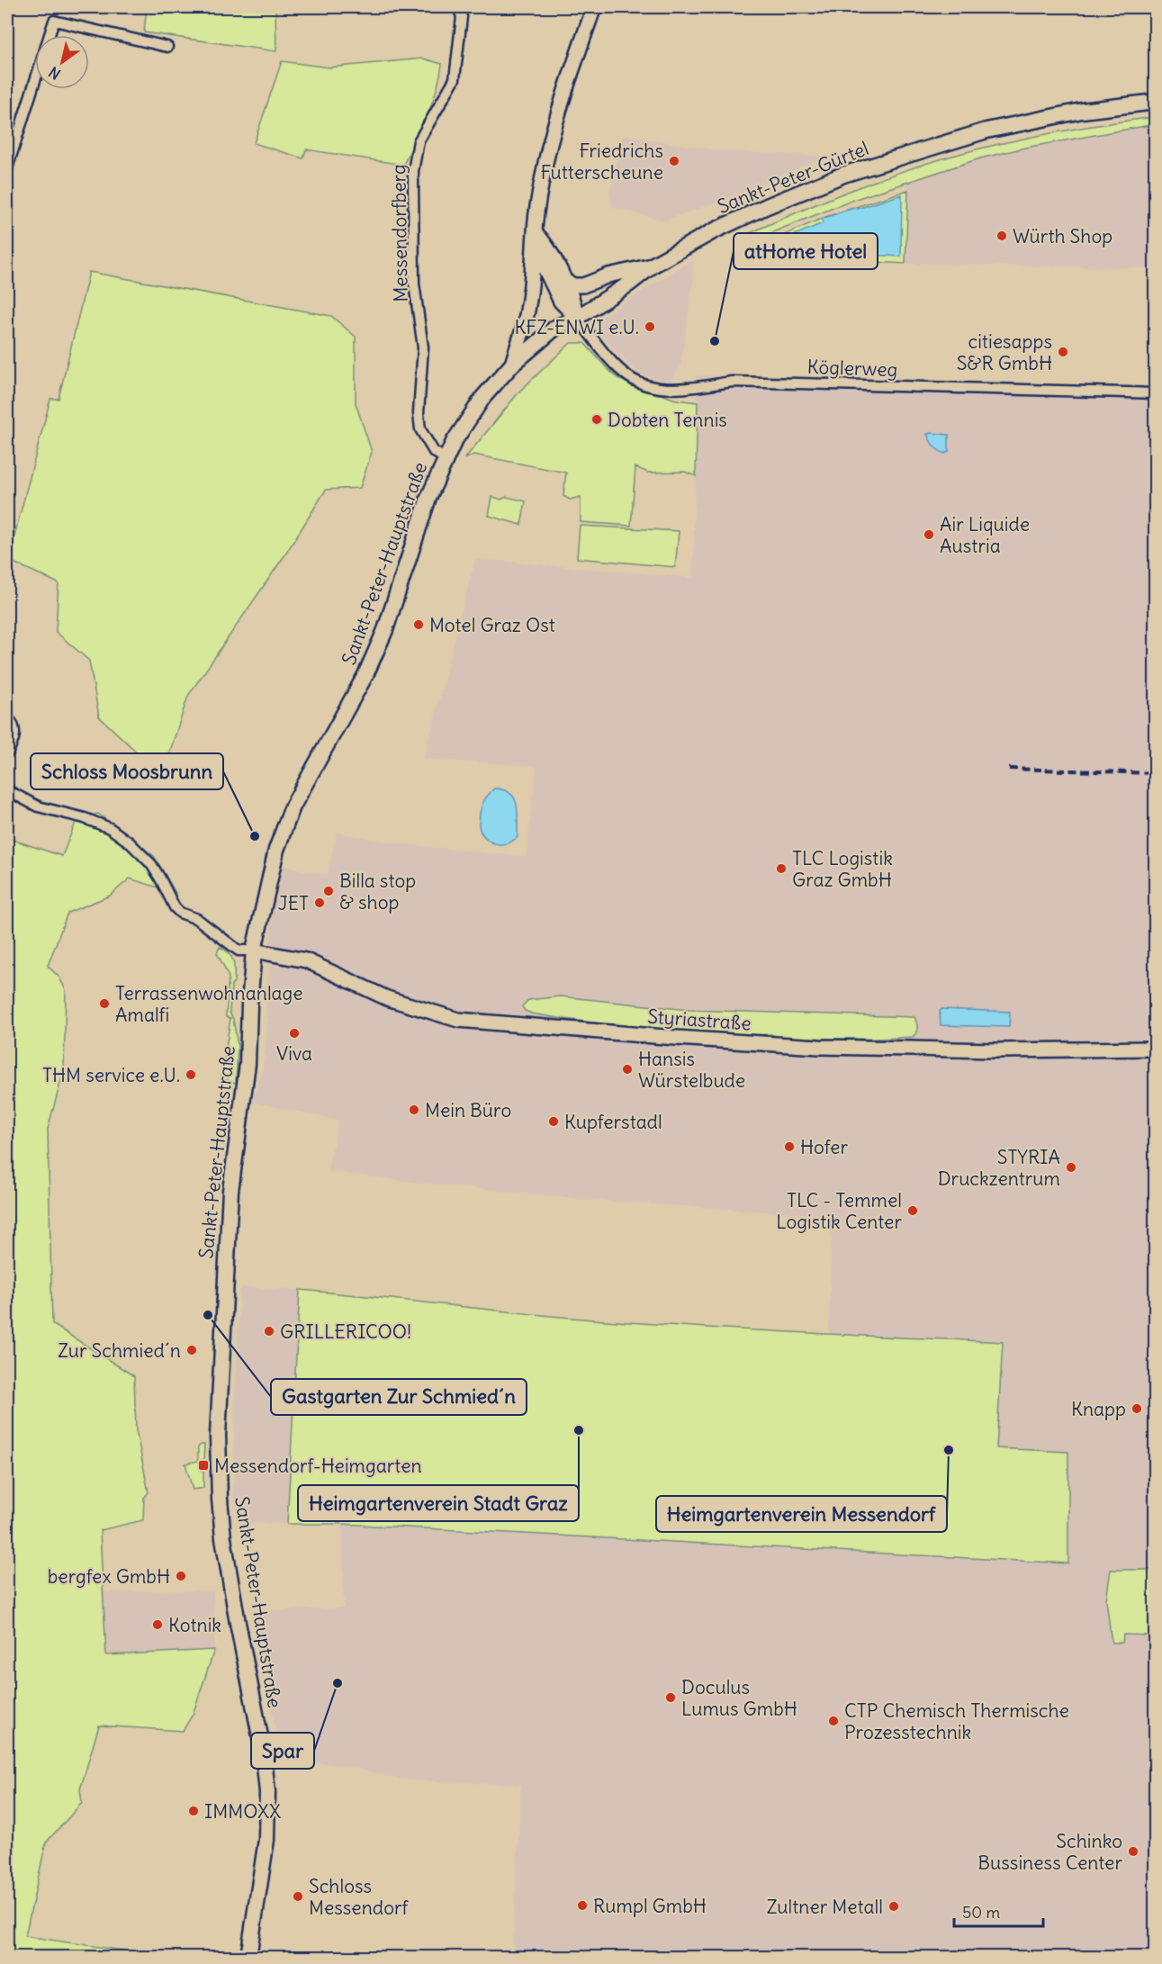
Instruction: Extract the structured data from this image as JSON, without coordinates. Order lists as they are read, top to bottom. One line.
{"streets":{"main road":["Sankt-Peter-Gürtel","Sankt-Peter-Hauptstraße"],"street":["Messendorfberg","Köglerweg","Styriastraße"]},"crossings":[["Sankt-Peter-Gürtel","Köglerweg"],["Sankt-Peter-Gürtel","Sankt-Peter-Hauptstraße"],["Messendorfberg","Sankt-Peter-Hauptstraße"],["Köglerweg","Sankt-Peter-Hauptstraße"],["Sankt-Peter-Hauptstraße","Styriastraße"]],"places":{"other":["Friedrichs Futterscheune","Würth Shop","KFZ-ENWI e.U.","atHome Hotel","citiesapps S&R GmbH","Dobten Tennis","Air Liquide Austria","Motel Graz Ost","Schloss Moosbrunn","TLC Logistik Graz GmbH","Billa stop & shop","JET","Terrassenwohnanlage Amalfi","Viva","Hansis Würstelbude","THM service e.U.","Mein Büro","Kupferstadl","Hofer","STYRIA Druckzentrum","TLC - Temmel Logistik Center","Gastgarten Zur Schmied´n","GRILLERICOO!","Zur Schmied´n","Knapp","Heimgartenverein Stadt Graz","Heimgartenverein Messendorf","bergfex GmbH","Kotnik","Spar","Doculus Lumus GmbH","CTP Chemisch Thermische Prozesstechnik","IMMOXX","Schinko Bussiness Center","Schloss Messendorf","Rumpl GmbH","Zultner Metall"],"transit":["Messendorf-Heimgarten"]},"scale_bar":"50 m","north":"bottom left"}
